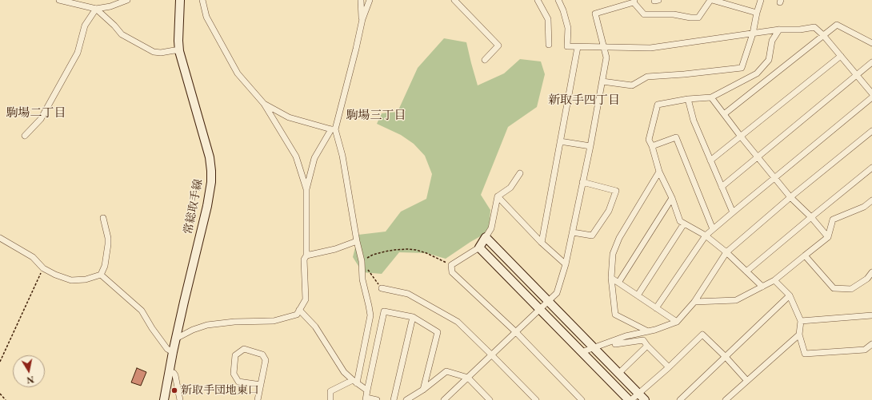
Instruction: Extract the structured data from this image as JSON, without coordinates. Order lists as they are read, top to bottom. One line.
{"streets":{"street":["常総取手線"]},"districts":["新取手四丁目","駒場二丁目","駒場三丁目"],"places":["新取手団地東口"],"north":"bottom"}
